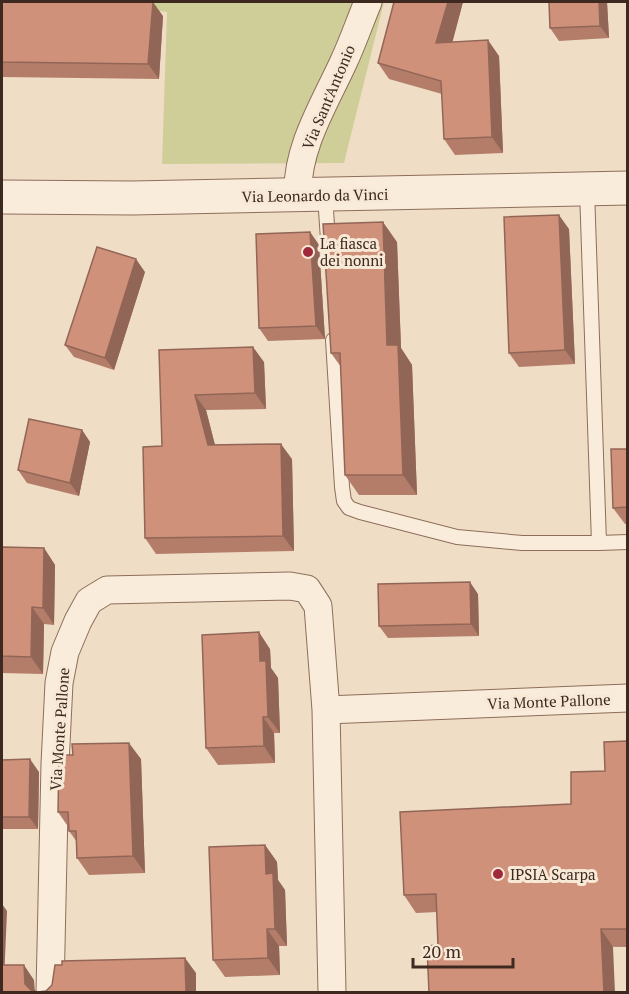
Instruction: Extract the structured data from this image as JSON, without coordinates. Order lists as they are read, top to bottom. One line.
{"streets":{"street":["Via Sant'Antonio","Via Leonardo da Vinci","Via Monte Pallone"]},"crossings":[["Via Sant'Antonio","Via Leonardo da Vinci"]],"places":["La fiasca dei nonni","IPSIA Scarpa"],"scale_bar":"20 m"}
